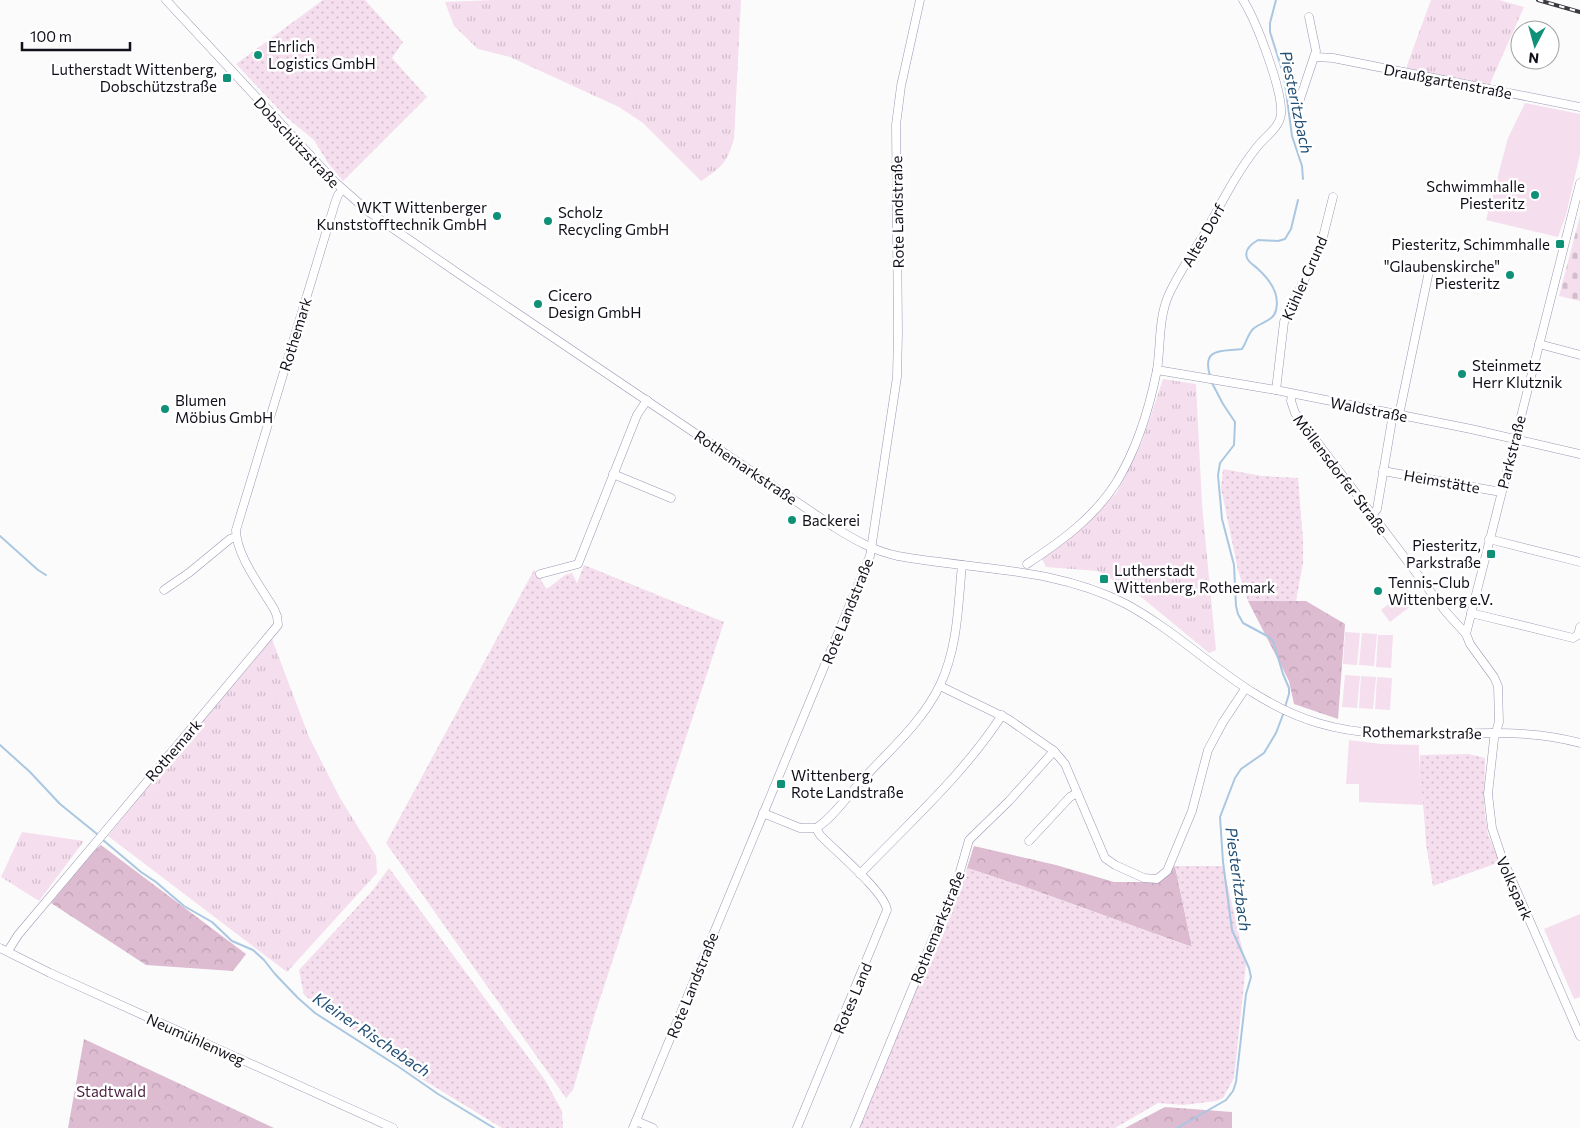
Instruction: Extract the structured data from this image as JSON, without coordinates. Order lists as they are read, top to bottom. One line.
{"streets":{"street":["Draußgartenstraße","Dobschützstraße","Rote Landstraße","Altes Dorf","Kühler Grund","Rothemark","Waldstraße","Parkstraße","Rothemarkstraße","Möllensdorfer Straße","Heimstätte","Volkspark","Rotes Land","Neumühlenweg"]},"crossings":[["Dobschützstraße","Rothemark"],["Dobschützstraße","Rothemarkstraße"],["Rote Landstraße","Rothemarkstraße"],["Altes Dorf","Waldstraße"],["Kühler Grund","Waldstraße"],["Rothemark","Neumühlenweg"],["Waldstraße","Parkstraße"],["Waldstraße","Möllensdorfer Straße"],["Waldstraße","Heimstätte"],["Parkstraße","Möllensdorfer Straße"],["Parkstraße","Heimstätte"],["Rothemarkstraße","Möllensdorfer Straße"],["Rothemarkstraße","Volkspark"],["Möllensdorfer Straße","Heimstätte"],["Möllensdorfer Straße","Volkspark"]],"water":["Piesteritzbach","Kleiner Rischebach"],"parks":["Stadtwald"],"places":{"other":["Ehrlich Logistics GmbH","Schwimmhalle Piesteritz","WKT Wittenberger Kunststofftechnik GmbH","Scholz Recycling GmbH","\"Glaubenskirche\" Piesteritz","Cicero Design GmbH","Steinmetz Herr Klutznik","Blumen Möbius GmbH","Backerei","Tennis-Club Wittenberg e.V."],"transit":["Lutherstadt Wittenberg, Dobschützstraße","Piesteritz, Schimmhalle","Piesteritz, Parkstraße","Lutherstadt Wittenberg, Rothemark","Wittenberg, Rote Landstraße"]},"scale_bar":"100 m","north":"bottom"}
